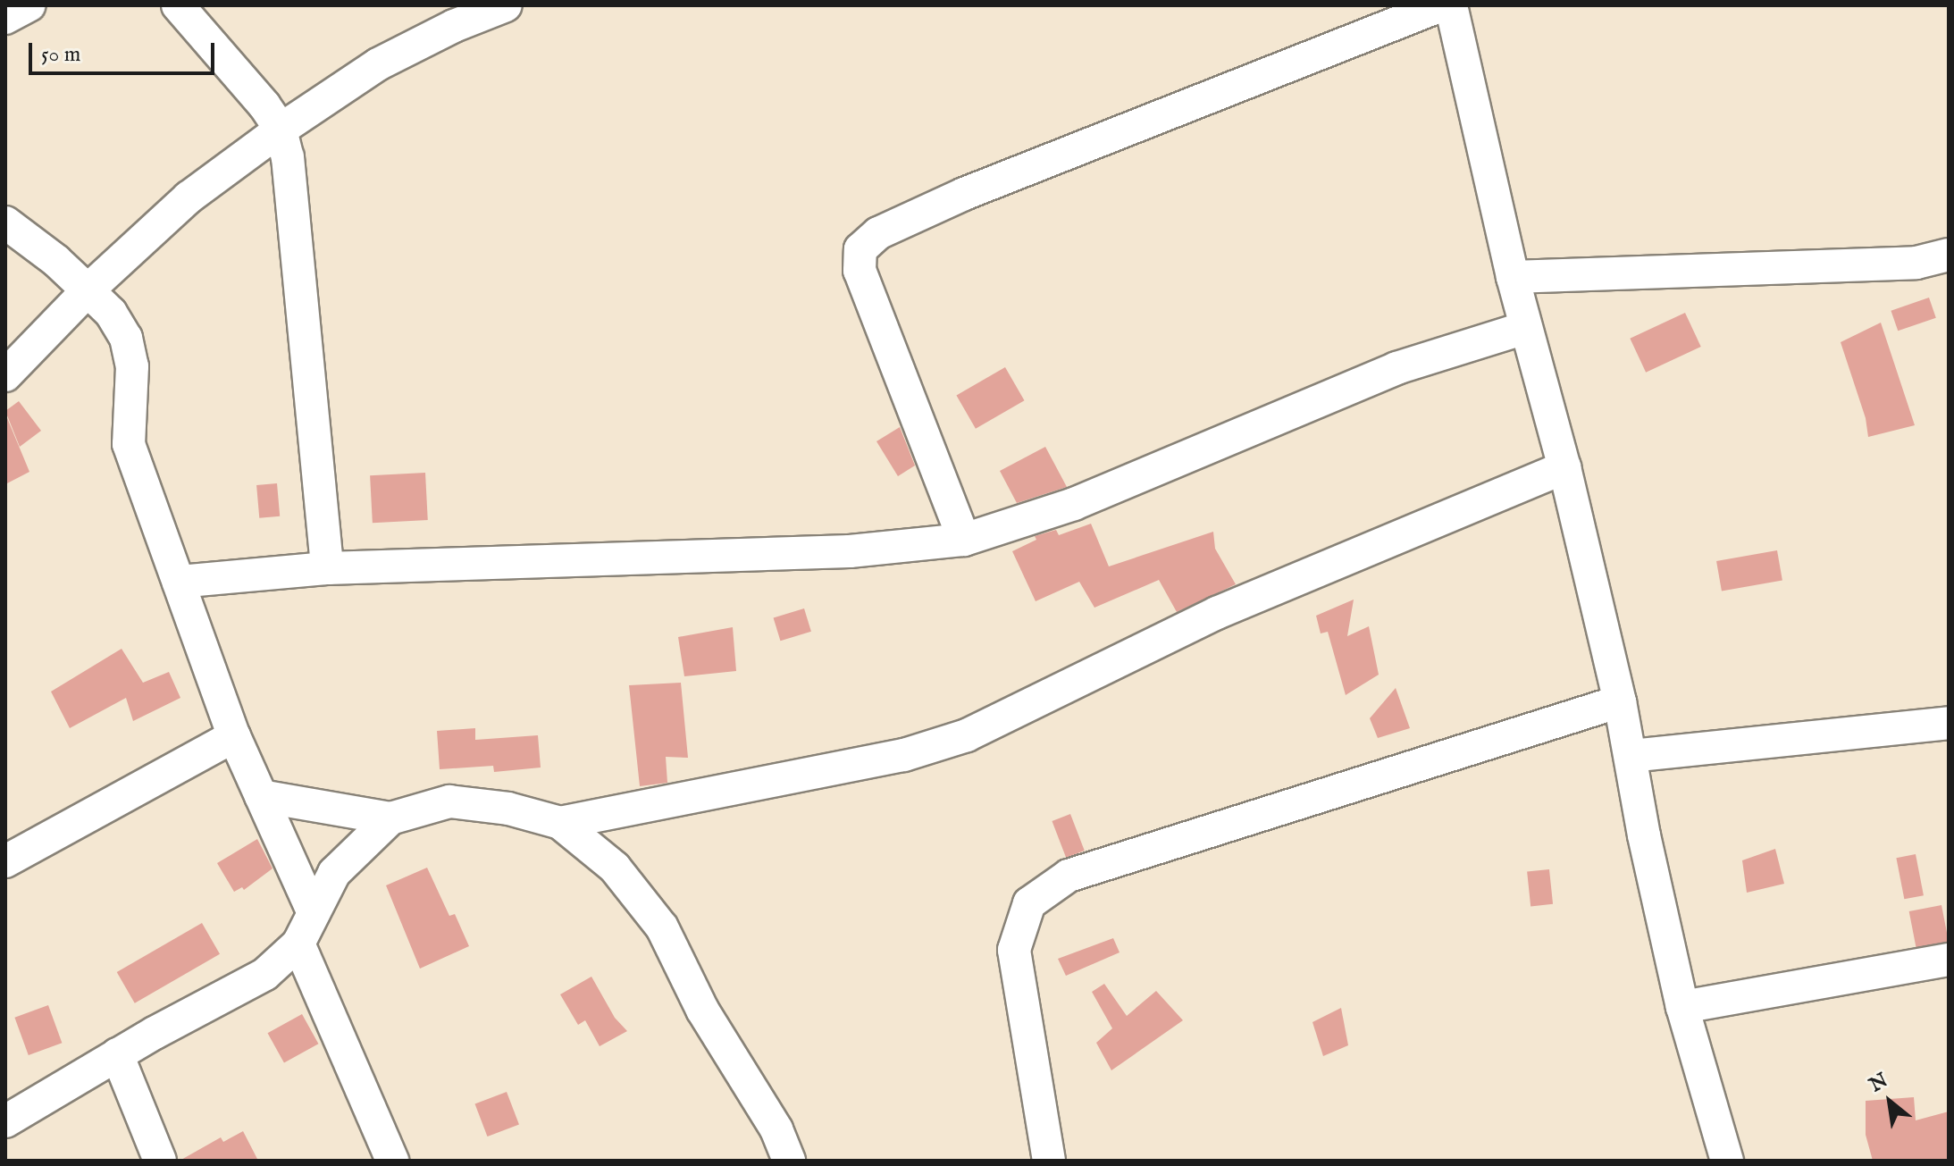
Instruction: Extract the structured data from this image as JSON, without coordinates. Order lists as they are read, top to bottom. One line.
{"scale_bar":"50 m","north":"top left"}
